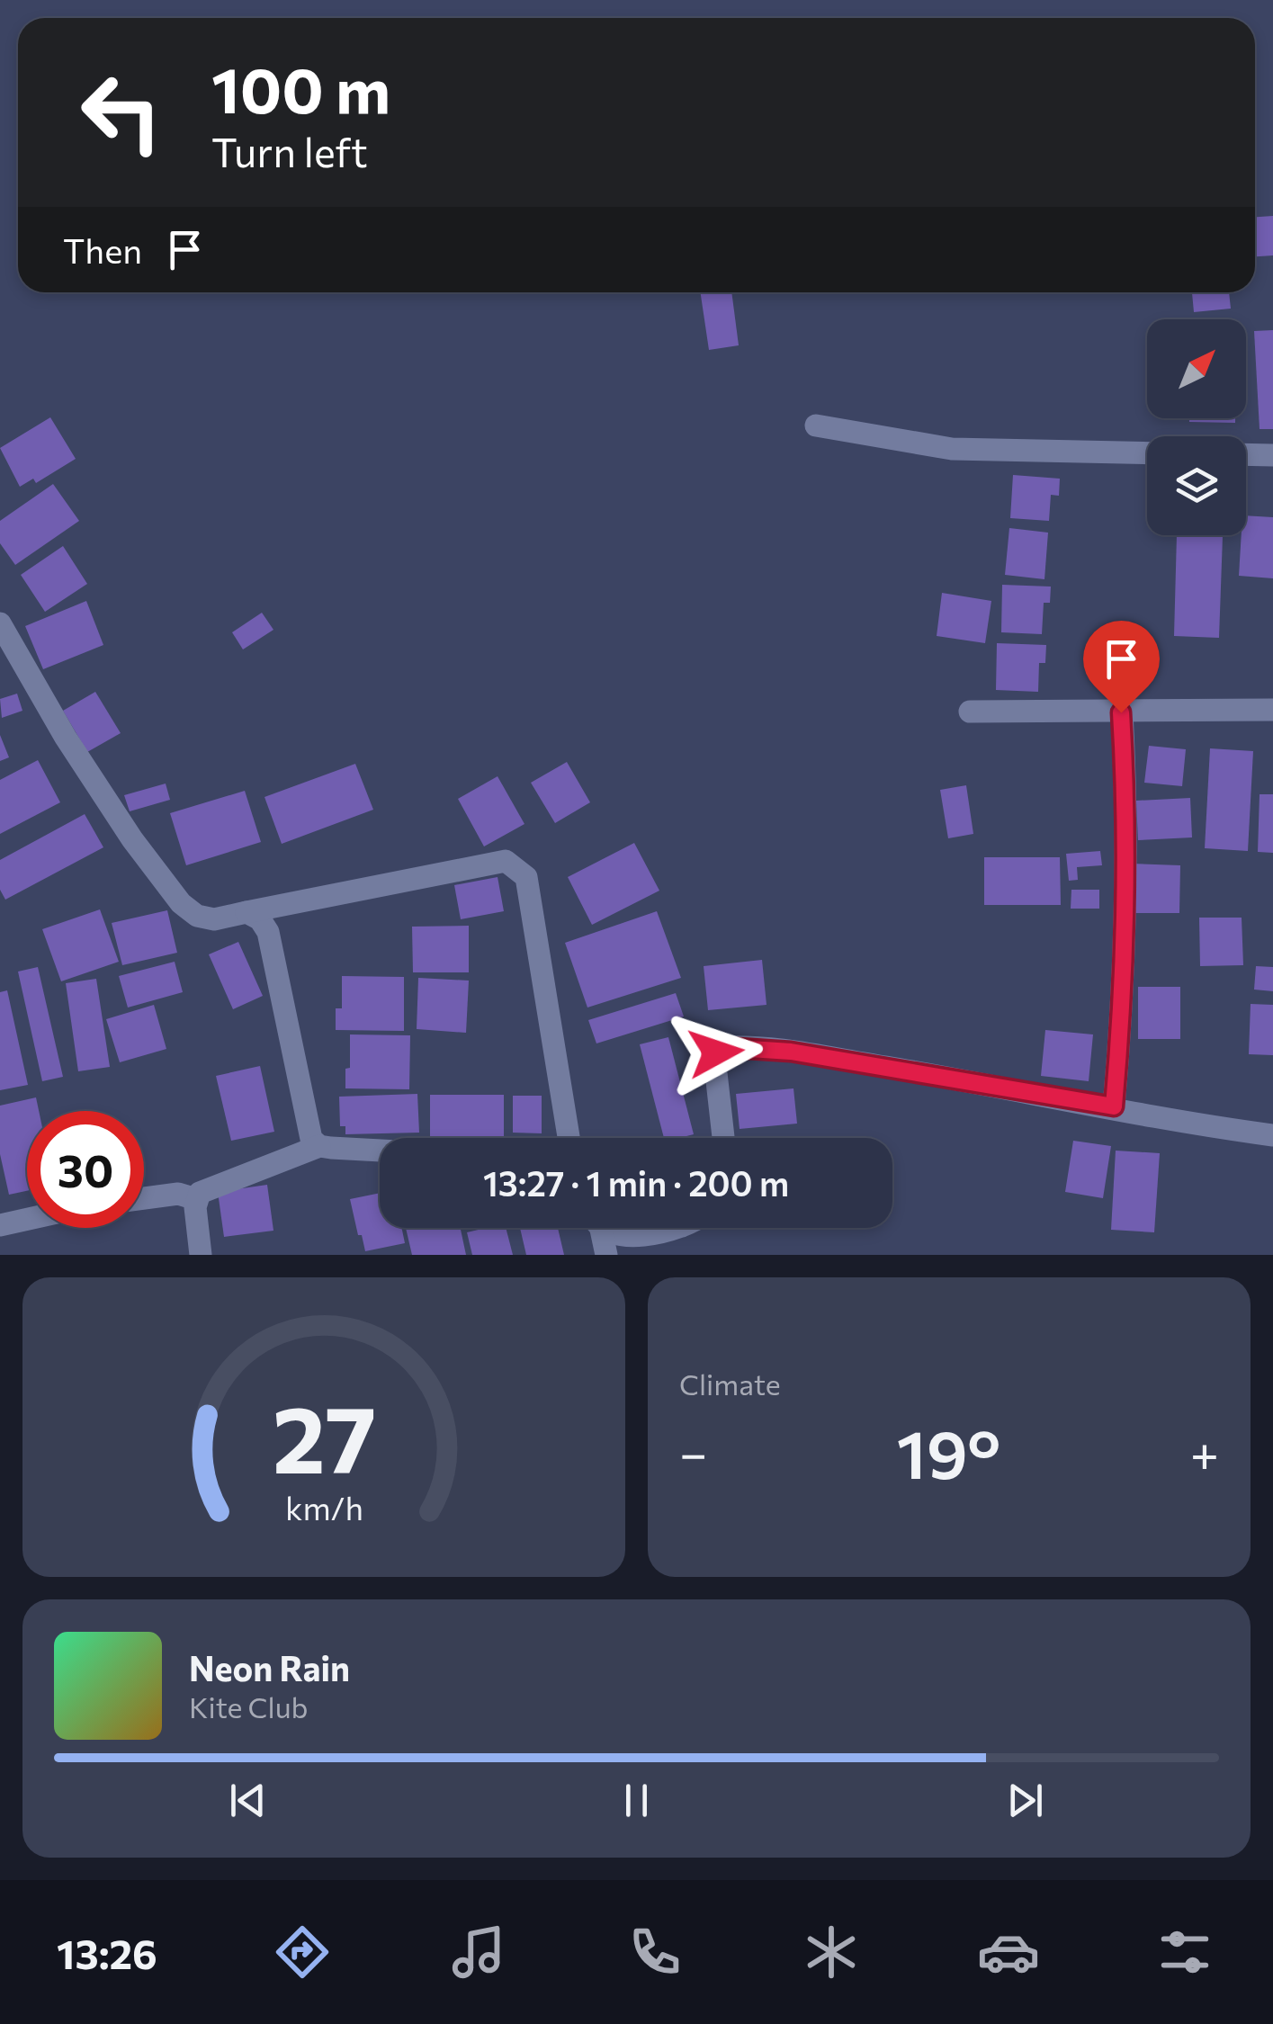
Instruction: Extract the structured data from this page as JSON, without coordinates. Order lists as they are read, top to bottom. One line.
{"north":"top right","page":{"turn":["100 m","Turn left"],"then":"Then","limit":"30","trip":"13:27 · 1 min · 200 m","tile":"Climate","heat":["−","19°","+"],"song":["Neon Rain","Kite Club"],"tabs":"13:26","gauge":["27","km/h"]}}
